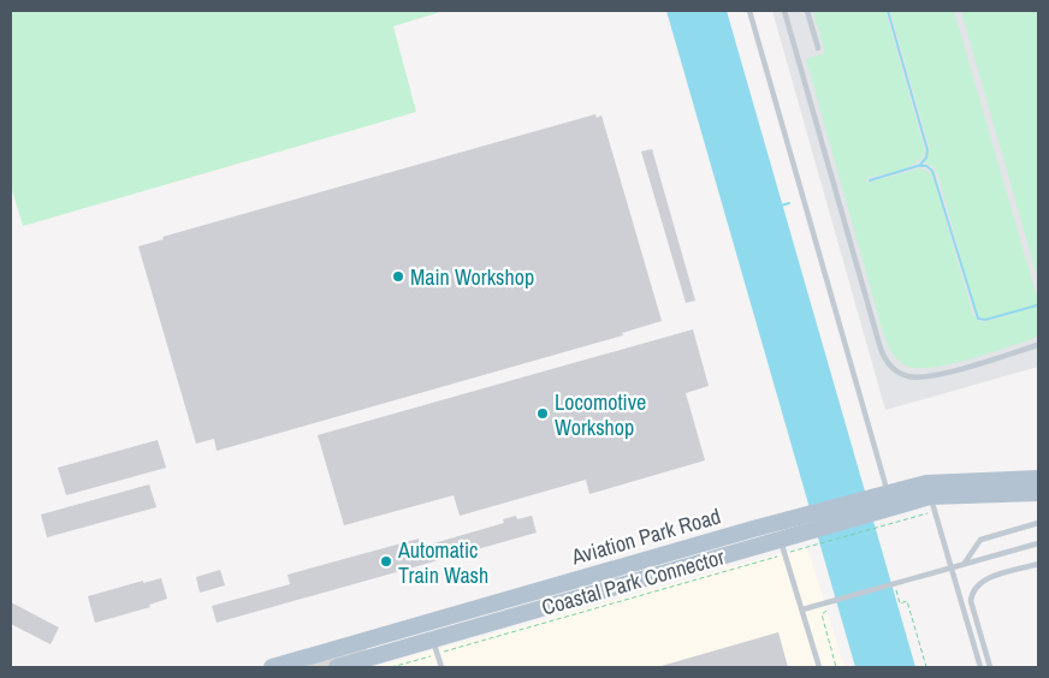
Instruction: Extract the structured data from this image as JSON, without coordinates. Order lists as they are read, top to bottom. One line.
{"streets":{"main road":["Aviation Park Road"],"path":["Coastal Park Connector"]},"crossings":[["Aviation Park Road","Coastal Park Connector"]],"places":["Main Workshop","Locomotive Workshop","Automatic Train Wash"]}
